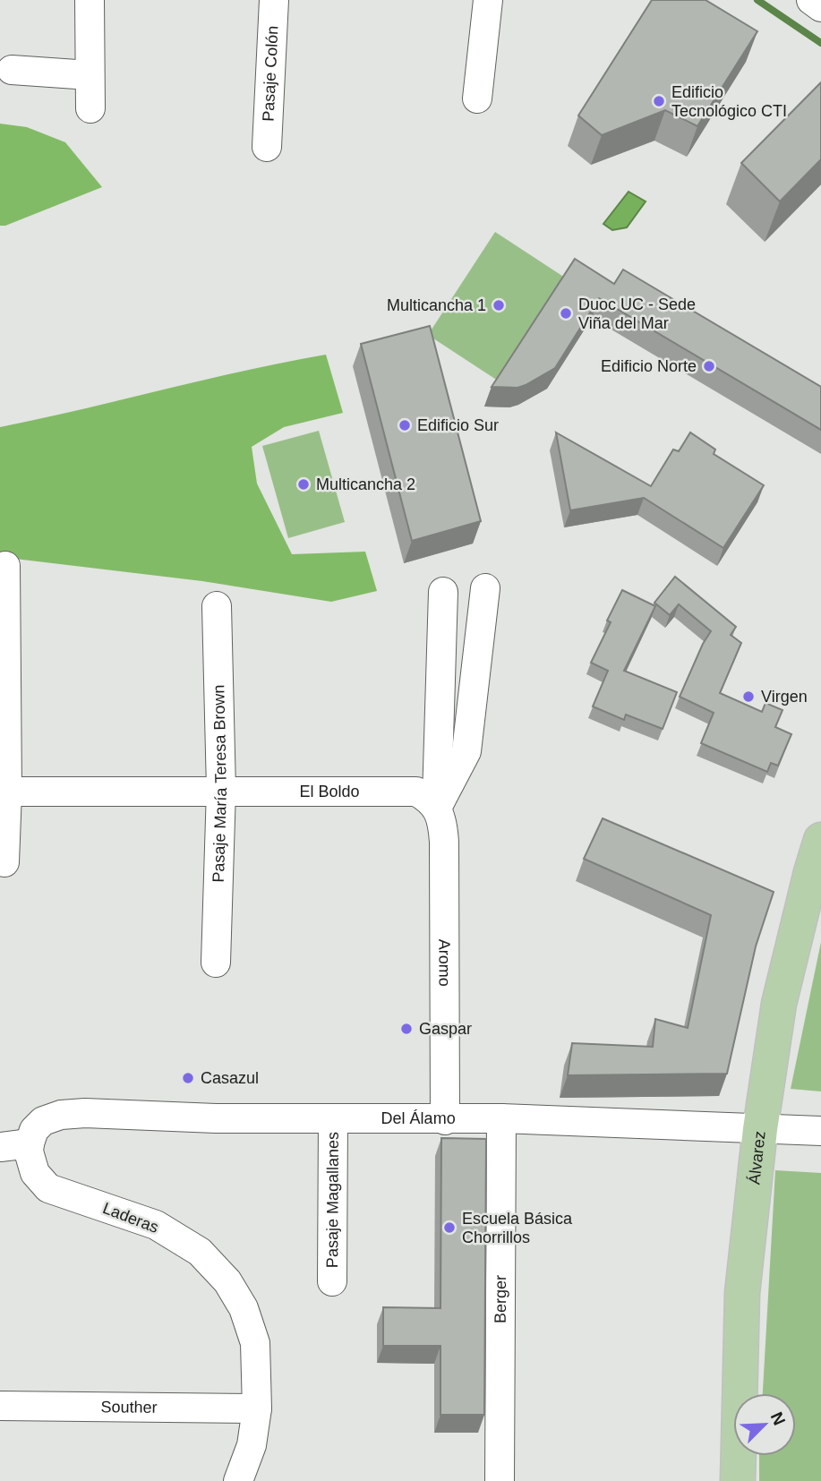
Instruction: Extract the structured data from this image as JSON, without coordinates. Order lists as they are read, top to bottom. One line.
{"streets":{"main road":["Álvarez"],"street":["Pasaje Colón","Pasaje María Teresa Brown","El Boldo","Aromo","Del Álamo","Pasaje Magallanes","Laderas","Berger","Souther"]},"crossings":[["Pasaje María Teresa Brown","El Boldo"],["El Boldo","Aromo"],["Aromo","Del Álamo"],["Del Álamo","Álvarez"],["Del Álamo","Pasaje Magallanes"],["Del Álamo","Laderas"],["Del Álamo","Berger"],["Laderas","Souther"]],"places":["Edificio Tecnológico CTI","Multicancha 1","Duoc UC - Sede Viña del Mar","Edificio Norte","Edificio Sur","Multicancha 2","Virgen","Gaspar","Casazul","Escuela Básica Chorrillos"],"north":"top right"}
